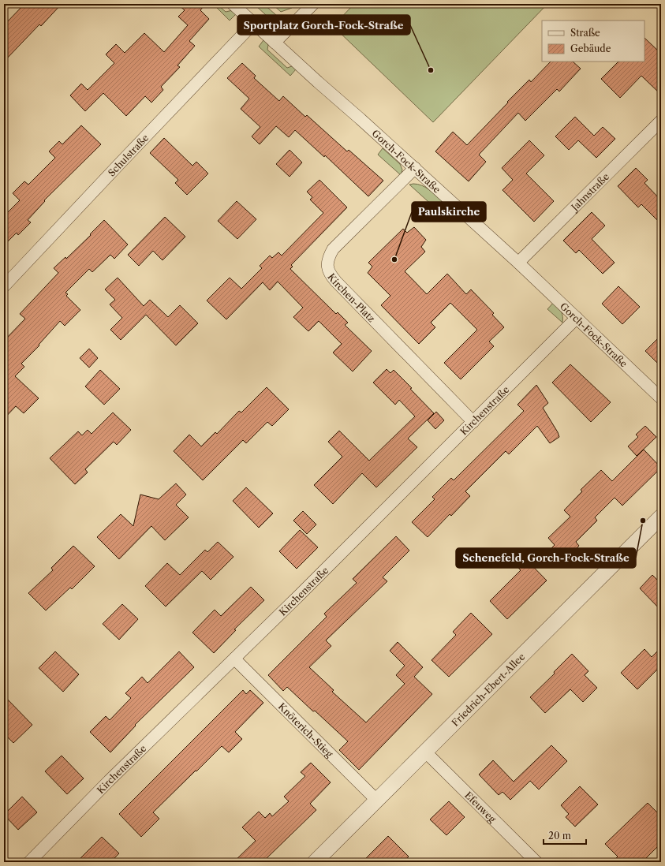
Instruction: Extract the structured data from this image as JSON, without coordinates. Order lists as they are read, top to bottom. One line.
{"streets":{"street":["Schulstraße","Gorch-Fock-Straße","Jahnstraße","Kirchen-Platz","Kirchenstraße","Friedrich-Ebert-Allee","Knöterich-Stieg","Efeuweg"]},"crossings":[["Schulstraße","Gorch-Fock-Straße"],["Gorch-Fock-Straße","Jahnstraße"],["Gorch-Fock-Straße","Kirchen-Platz"],["Gorch-Fock-Straße","Kirchenstraße"],["Kirchen-Platz","Kirchenstraße"],["Kirchenstraße","Knöterich-Stieg"],["Friedrich-Ebert-Allee","Knöterich-Stieg"],["Friedrich-Ebert-Allee","Efeuweg"]],"places":["Sportplatz Gorch-Fock-Straße","Paulskirche","Schenefeld, Gorch-Fock-Straße"],"legend":["Straße","Gebäude"],"scale_bar":"20 m"}
